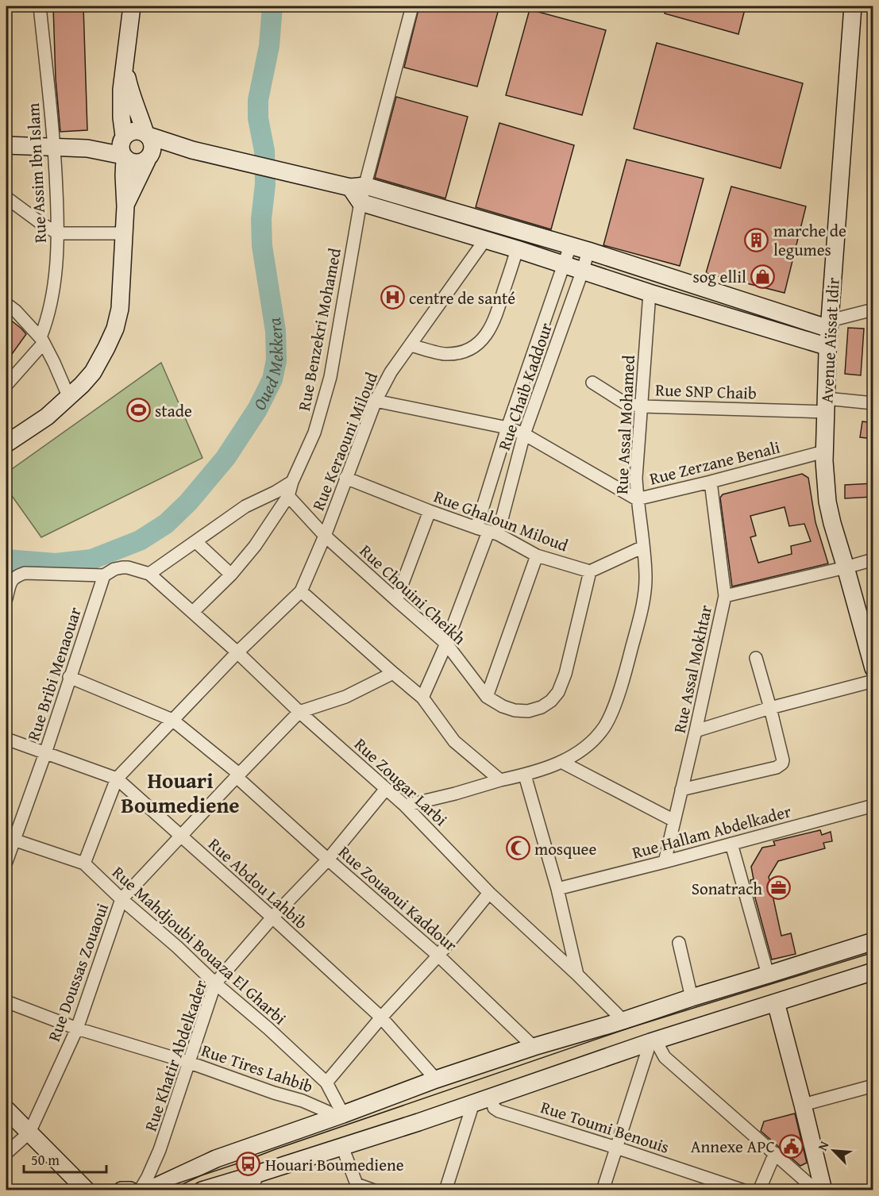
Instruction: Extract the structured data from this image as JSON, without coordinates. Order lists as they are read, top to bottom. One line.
{"streets":{"street":["Rue Assim Ibn Islam","Rue Benzekri Mohamed","Avenue Aïssat Idir","Rue Chaib Kaddour","Rue SNP Chaib","Rue Assal Mohamed","Rue Keraouni Miloud","Rue Zerzane Benali","Rue Ghaloun Miloud","Rue Chouini Cheikh","Rue Assal Mokhtar","Rue Bribi Menaouar","Rue Zougar Larbi","Rue Hallam Abdelkader","Rue Abdou Lahbib","Rue Zouaoui Kaddour","Rue Mahdjoubi Bouaza El Gharbi","Rue Doussas Zouaoui","Rue Khatir Abdelkader","Rue Tires Lahbib","Rue Toumi Benouis"]},"crossings":[["Rue Benzekri Mohamed","Rue Chouini Cheikh"],["Rue Benzekri Mohamed","Rue Zougar Larbi"],["Avenue Aïssat Idir","Rue SNP Chaib"],["Avenue Aïssat Idir","Rue Zerzane Benali"],["Rue Chaib Kaddour","Rue Zerzane Benali"],["Rue Chaib Kaddour","Rue Ghaloun Miloud"],["Rue Chaib Kaddour","Rue Chouini Cheikh"],["Rue SNP Chaib","Rue Assal Mohamed"],["Rue Assal Mohamed","Rue Zerzane Benali"],["Rue Assal Mohamed","Rue Zougar Larbi"],["Rue Keraouni Miloud","Rue Zerzane Benali"],["Rue Keraouni Miloud","Rue Ghaloun Miloud"],["Rue Keraouni Miloud","Rue Chouini Cheikh"],["Rue Keraouni Miloud","Rue Zougar Larbi"],["Rue Keraouni Miloud","Rue Abdou Lahbib"],["Rue Keraouni Miloud","Rue Zouaoui Kaddour"],["Rue Zerzane Benali","Rue Assal Mokhtar"],["Rue Ghaloun Miloud","Rue Chouini Cheikh"],["Rue Assal Mokhtar","Rue Hallam Abdelkader"],["Rue Bribi Menaouar","Rue Abdou Lahbib"],["Rue Bribi Menaouar","Rue Zouaoui Kaddour"],["Rue Bribi Menaouar","Rue Mahdjoubi Bouaza El Gharbi"],["Rue Zougar Larbi","Rue Doussas Zouaoui"],["Rue Zougar Larbi","Rue Khatir Abdelkader"],["Rue Abdou Lahbib","Rue Doussas Zouaoui"],["Rue Abdou Lahbib","Rue Khatir Abdelkader"],["Rue Zouaoui Kaddour","Rue Doussas Zouaoui"],["Rue Zouaoui Kaddour","Rue Khatir Abdelkader"],["Rue Mahdjoubi Bouaza El Gharbi","Rue Doussas Zouaoui"],["Rue Mahdjoubi Bouaza El Gharbi","Rue Khatir Abdelkader"],["Rue Mahdjoubi Bouaza El Gharbi","Rue Tires Lahbib"],["Rue Doussas Zouaoui","Rue Tires Lahbib"],["Rue Khatir Abdelkader","Rue Tires Lahbib"]],"districts":["Houari Boumediene"],"water":["Oued Mekkera"],"places":{"building":["marche de legumes"],"shop":["sog ellil"],"hospital":["centre de santé"],"sports":["stade"],"mosque":["mosquee"],"office":["Sonatrach"],"public building":["Annexe APC"],"bus stop":["Houari Boumediene"]},"scale_bar":"50 m","north":"top left"}
